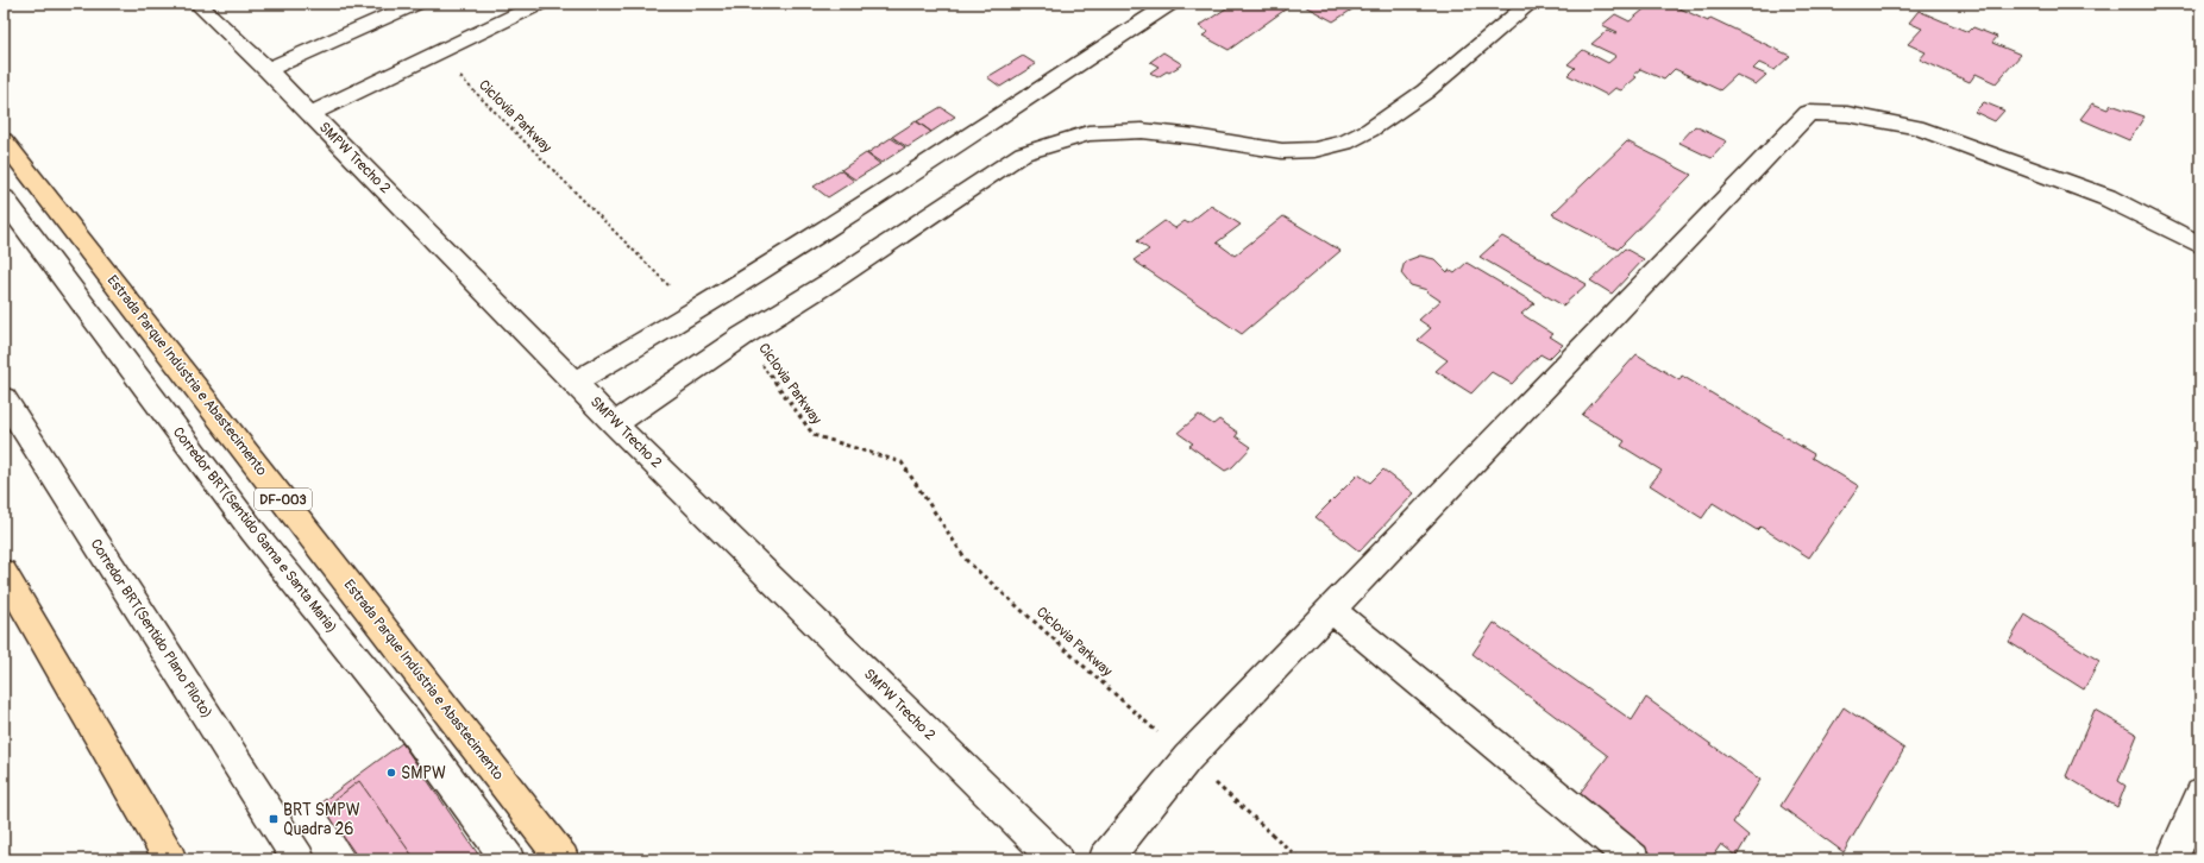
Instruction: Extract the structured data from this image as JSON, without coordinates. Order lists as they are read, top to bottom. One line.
{"streets":{"highway":["Estrada Parque Indústria e Abastecimento","DF-003"],"street":["SMPW Trecho 2","Corredor BRT(Sentido Gama e Santa Maria)","Corredor BRT(Sentido Plano Piloto)"],"path":["Ciclovia Parkway"]},"places":{"other":["SMPW"],"transit":["BRT SMPW Quadra 26"]}}
